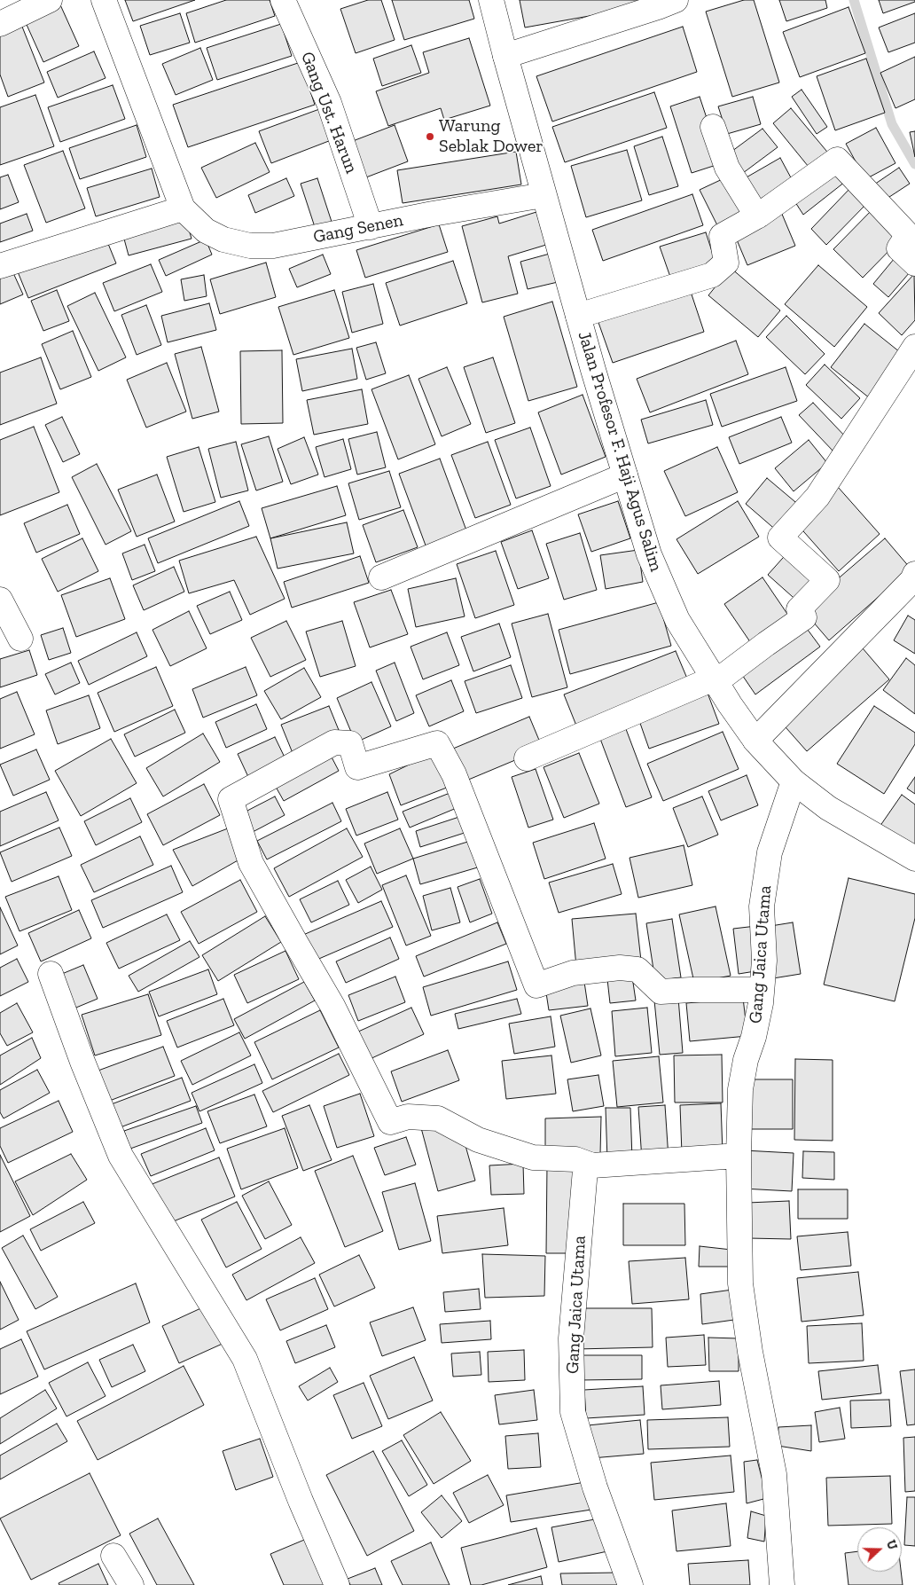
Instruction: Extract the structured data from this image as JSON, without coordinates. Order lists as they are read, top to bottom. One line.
{"streets":{"street":["Gang Ust. Harun","Gang Senen","Jalan Profesor F. Haji Agus Salim","Gang Jaica Utama"]},"crossings":[["Gang Ust. Harun","Gang Senen"],["Gang Senen","Jalan Profesor F. Haji Agus Salim"],["Jalan Profesor F. Haji Agus Salim","Gang Jaica Utama"]],"places":["Warung Seblak Dower"],"north":"right"}
